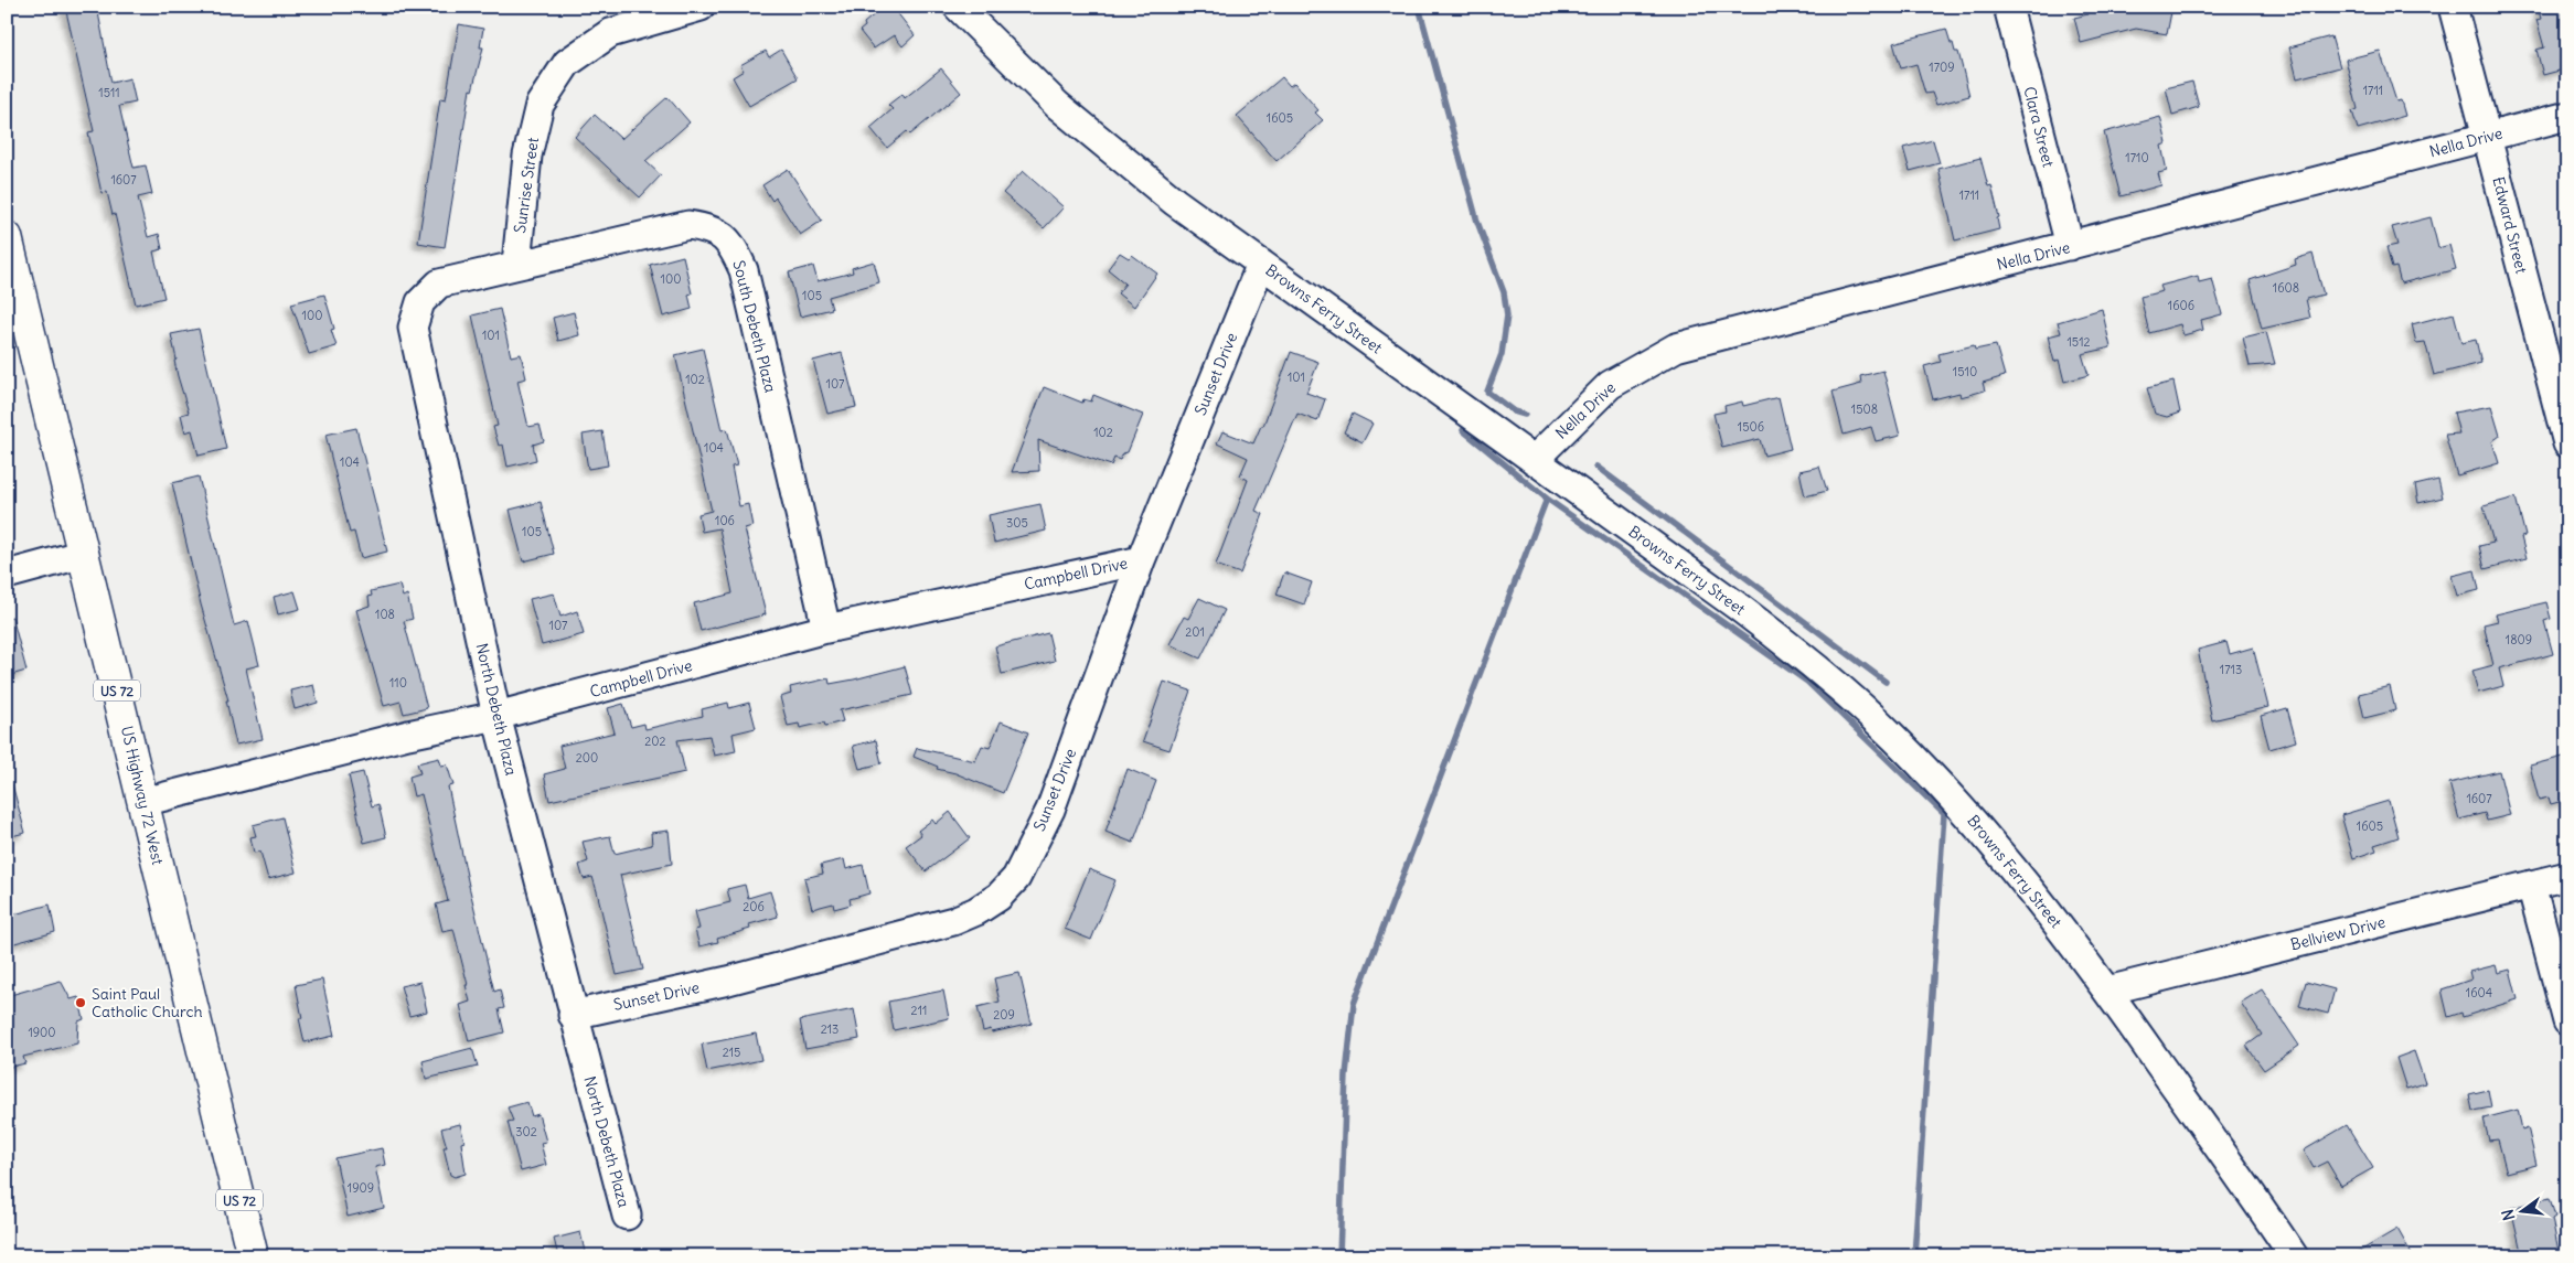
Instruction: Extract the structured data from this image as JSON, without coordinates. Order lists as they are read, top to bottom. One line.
{"streets":{"highway":["US 72","US Highway 72 West"],"street":["Clara Street","Nella Drive","Sunrise Street","Edward Street","Browns Ferry Street","South Debeth Plaza","Sunset Drive","Campbell Drive","North Debeth Plaza","Bellview Drive"]},"crossings":[["Clara Street","Nella Drive"],["Nella Drive","Edward Street"],["Nella Drive","Browns Ferry Street"],["Sunrise Street","South Debeth Plaza"],["Sunrise Street","North Debeth Plaza"],["Browns Ferry Street","Sunset Drive"],["Browns Ferry Street","Bellview Drive"],["South Debeth Plaza","Campbell Drive"],["South Debeth Plaza","North Debeth Plaza"],["Sunset Drive","Campbell Drive"],["Sunset Drive","North Debeth Plaza"],["Campbell Drive","North Debeth Plaza"],["Campbell Drive","US Highway 72 West"]],"places":["Saint Paul Catholic Church"],"house_numbers":["1709","1711","1511","1605","1710","1607","1711","100","1608","105","1606","100","101","1512","1510","101","102","107","1508","1506","102","104","104","106","305","105","108","107","201","1809","1713","110","202","200","1607","1605","206","1604","211","209","213","1900","215","302","1909"],"north":"left"}
